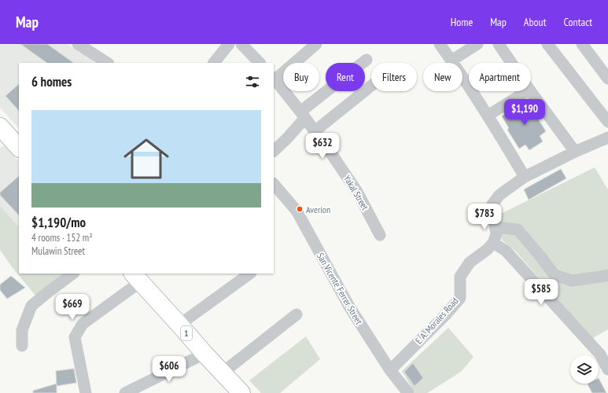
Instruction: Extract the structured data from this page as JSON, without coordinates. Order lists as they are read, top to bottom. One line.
{"streets":{"highway":["1"],"street":["Yakal Street","San Vicente Ferrer Street","E. A. Morales Road"]},"crossings":[["San Vicente Ferrer Street","E. A. Morales Road"]],"places":["Averion"],"page":{"header":"Map","nav":["Home","Map","About","Contact"],"chip":["Buy","Rent","Filters","New","Apartment"],"heading":"6 homes","price":["$1,190","$632","$783","$585","$669","$606"],"list":[{"name":"$1,190/mo","note":"4 rooms · 152 m² · Mulawin Street"}]}}
